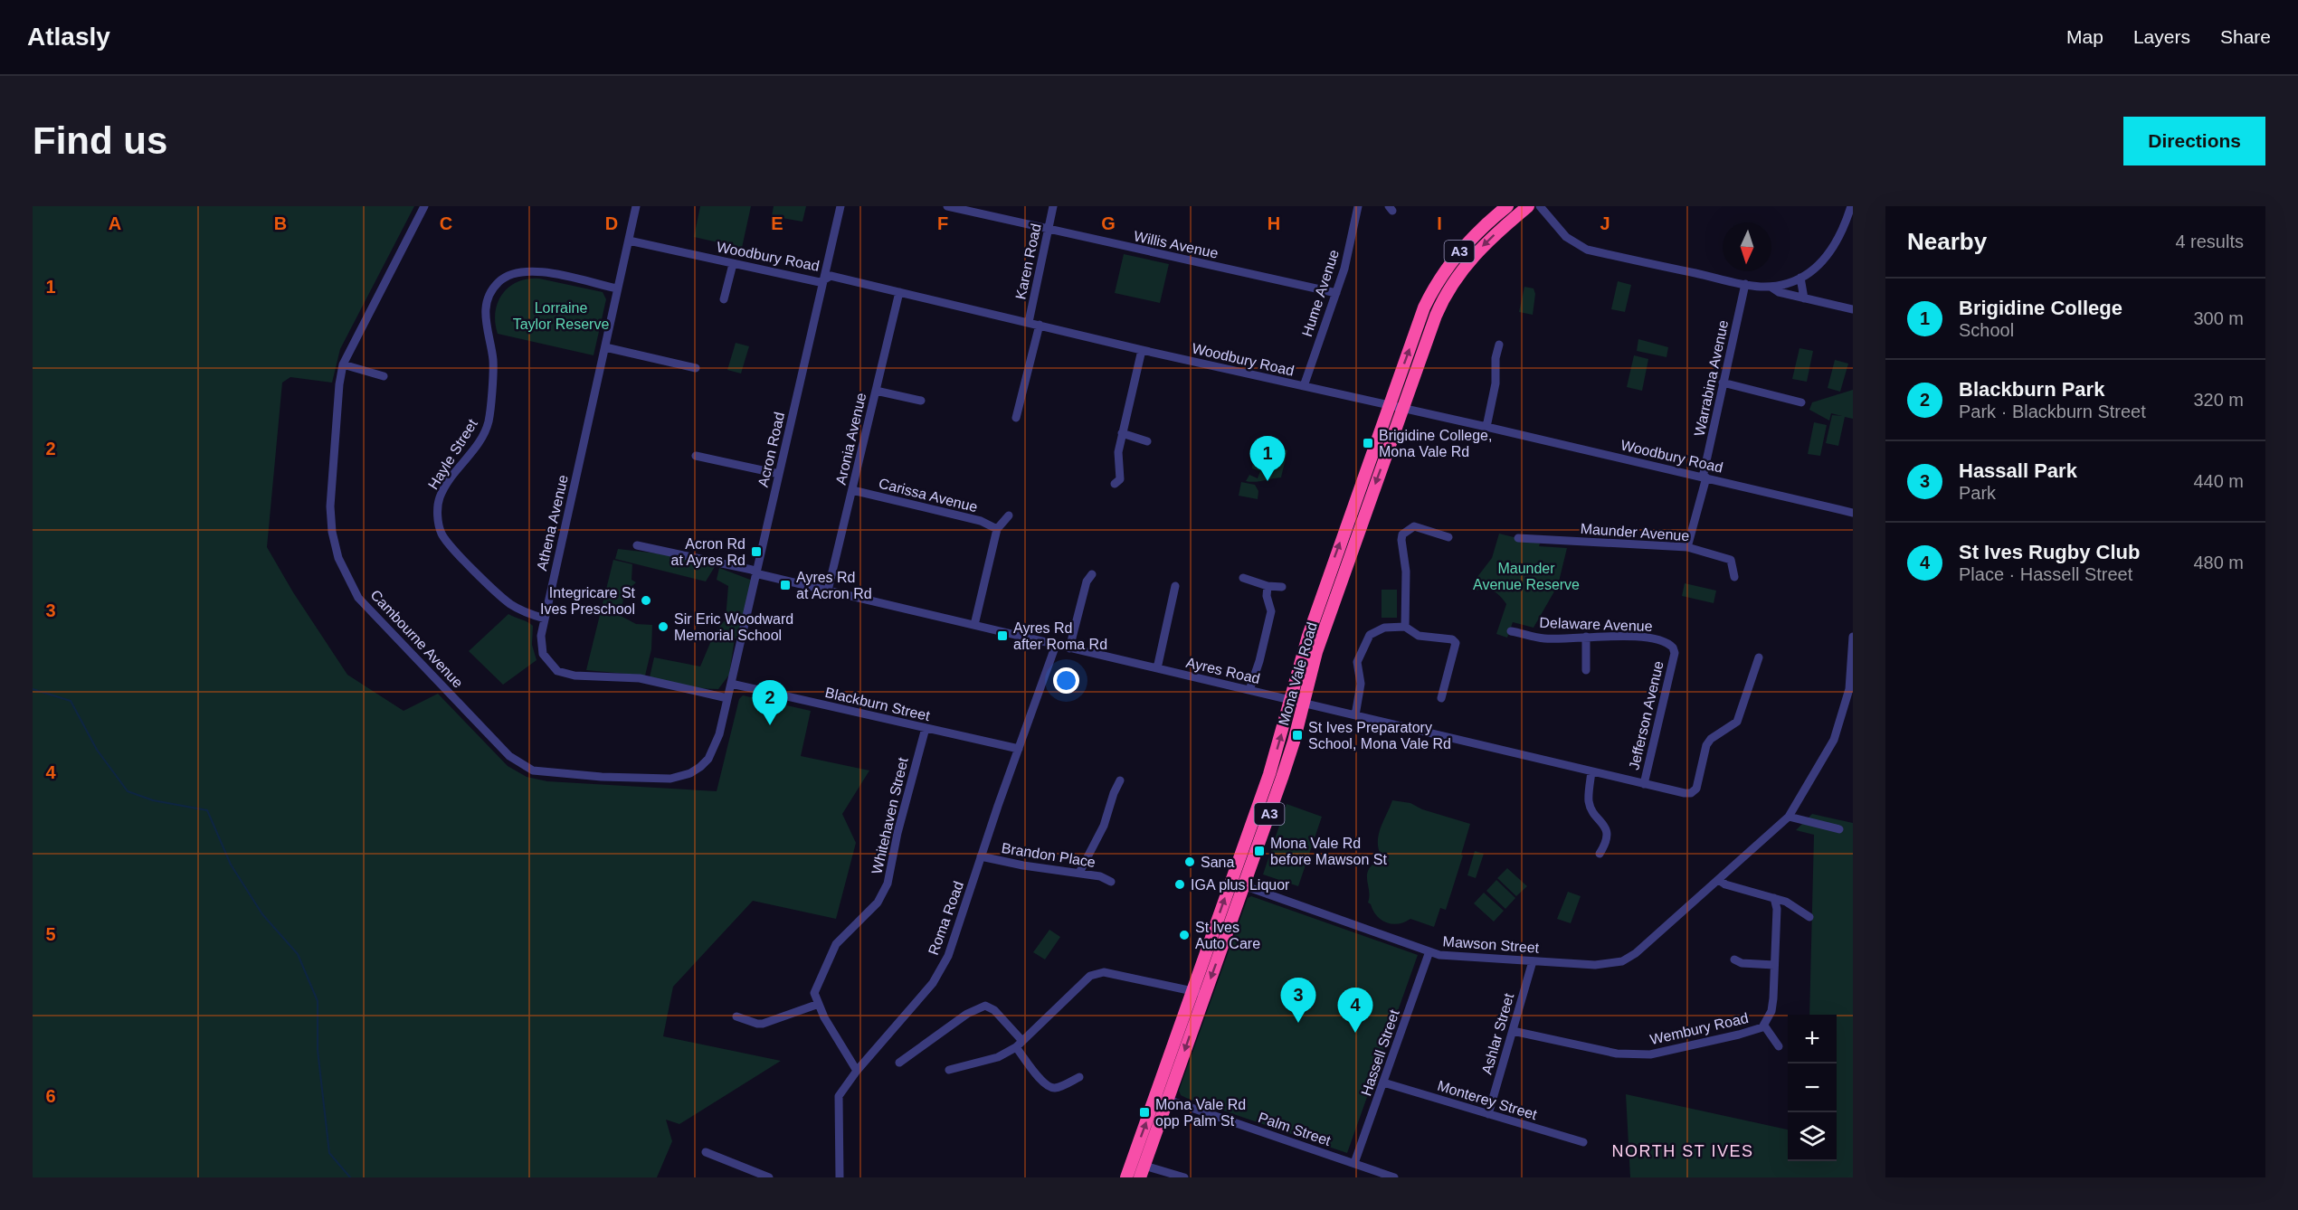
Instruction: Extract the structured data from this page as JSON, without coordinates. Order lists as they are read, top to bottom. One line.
{"streets":{"highway":["A3","Mona Vale Road"],"street":["Willis Avenue","Woodbury Road","Karen Road","Hume Avenue","Warrabina Avenue","Aronia Avenue","Acron Road","Hayle Street","Carissa Avenue","Athena Avenue","Maunder Avenue","Delaware Avenue","Cambourne Avenue","Ayres Road","Blackburn Street","Jefferson Avenue","Whitehaven Street","Brandon Place","Roma Road","Mawson Street","Wembury Road","Ashlar Street","Hassell Street","Monterey Street","Palm Street"]},"crossings":[["Willis Avenue","Karen Road"],["Willis Avenue","Hume Avenue"],["Woodbury Road","Karen Road"],["Woodbury Road","Hume Avenue"],["Woodbury Road","Warrabina Avenue"],["Woodbury Road","Aronia Avenue"],["Woodbury Road","Acron Road"],["Woodbury Road","Athena Avenue"],["Woodbury Road","Mona Vale Road"],["Warrabina Avenue","Maunder Avenue"],["Aronia Avenue","Carissa Avenue"],["Aronia Avenue","Ayres Road"],["Acron Road","Athena Avenue"],["Acron Road","Cambourne Avenue"],["Acron Road","Ayres Road"],["Acron Road","Blackburn Street"],["Hayle Street","Athena Avenue"],["Athena Avenue","Cambourne Avenue"],["Delaware Avenue","Jefferson Avenue"],["Ayres Road","Mona Vale Road"],["Ayres Road","Jefferson Avenue"],["Ayres Road","Roma Road"],["Mona Vale Road","Mawson Street"],["Mona Vale Road","Palm Street"],["Blackburn Street","Whitehaven Street"],["Blackburn Street","Roma Road"],["Brandon Place","Roma Road"],["Mawson Street","Ashlar Street"],["Mawson Street","Hassell Street"],["Wembury Road","Ashlar Street"],["Ashlar Street","Monterey Street"],["Hassell Street","Monterey Street"],["Hassell Street","Palm Street"]],"districts":["NORTH ST IVES"],"parks":["Lorraine Taylor Reserve","Maunder Avenue Reserve"],"places":{"transit":["Brigidine College, Mona Vale Rd","Acron Rd at Ayres Rd","Ayres Rd at Acron Rd","Ayres Rd after Roma Rd","St Ives Preparatory School, Mona Vale Rd","Mona Vale Rd before Mawson St","Mona Vale Rd opp Palm St"],"other":["Integricare St Ives Preschool","Sir Eric Woodward Memorial School","Sana","IGA plus Liquor","St Ives Auto Care"]},"north":"bottom","page":{"header":"Atlasly","nav":["Map","Layers","Share"],"buttons":"Directions","title":"Find us","heading":["Nearby","4 results"],"list":[{"mark":"1","name":"Brigidine College","note":"School","value":"300 m"},{"mark":"2","name":"Blackburn Park","note":"Park · Blackburn Street","value":"320 m"},{"mark":"3","name":"Hassall Park","note":"Park","value":"440 m"},{"mark":"4","name":"St Ives Rugby Club","note":"Place · Hassell Street","value":"480 m"}],"pins":["1","2","3","4"],"map_buttons":["+","−"]},"grid":{"columns":["A","B","C","D","E","F","G","H","I","J"],"rows":["1","2","3","4","5","6"]}}
